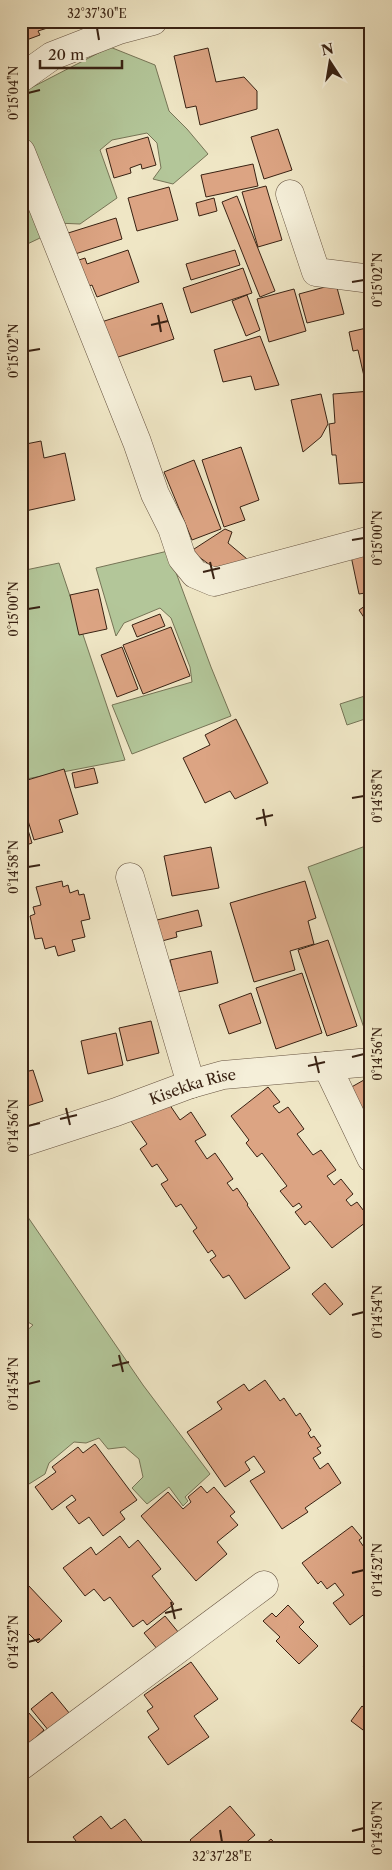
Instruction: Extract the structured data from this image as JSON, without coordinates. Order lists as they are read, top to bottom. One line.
{"streets":{"street":["Kisekka Rise"]},"scale_bar":"20 m","north":"top","coordinates":["32°37'30\"E","0°15'04\"N","0°15'02\"N","0°15'00\"N","0°14'58\"N","0°14'56\"N","0°14'54\"N","0°14'52\"N","0°14'50\"N","32°37'28\"E"]}
